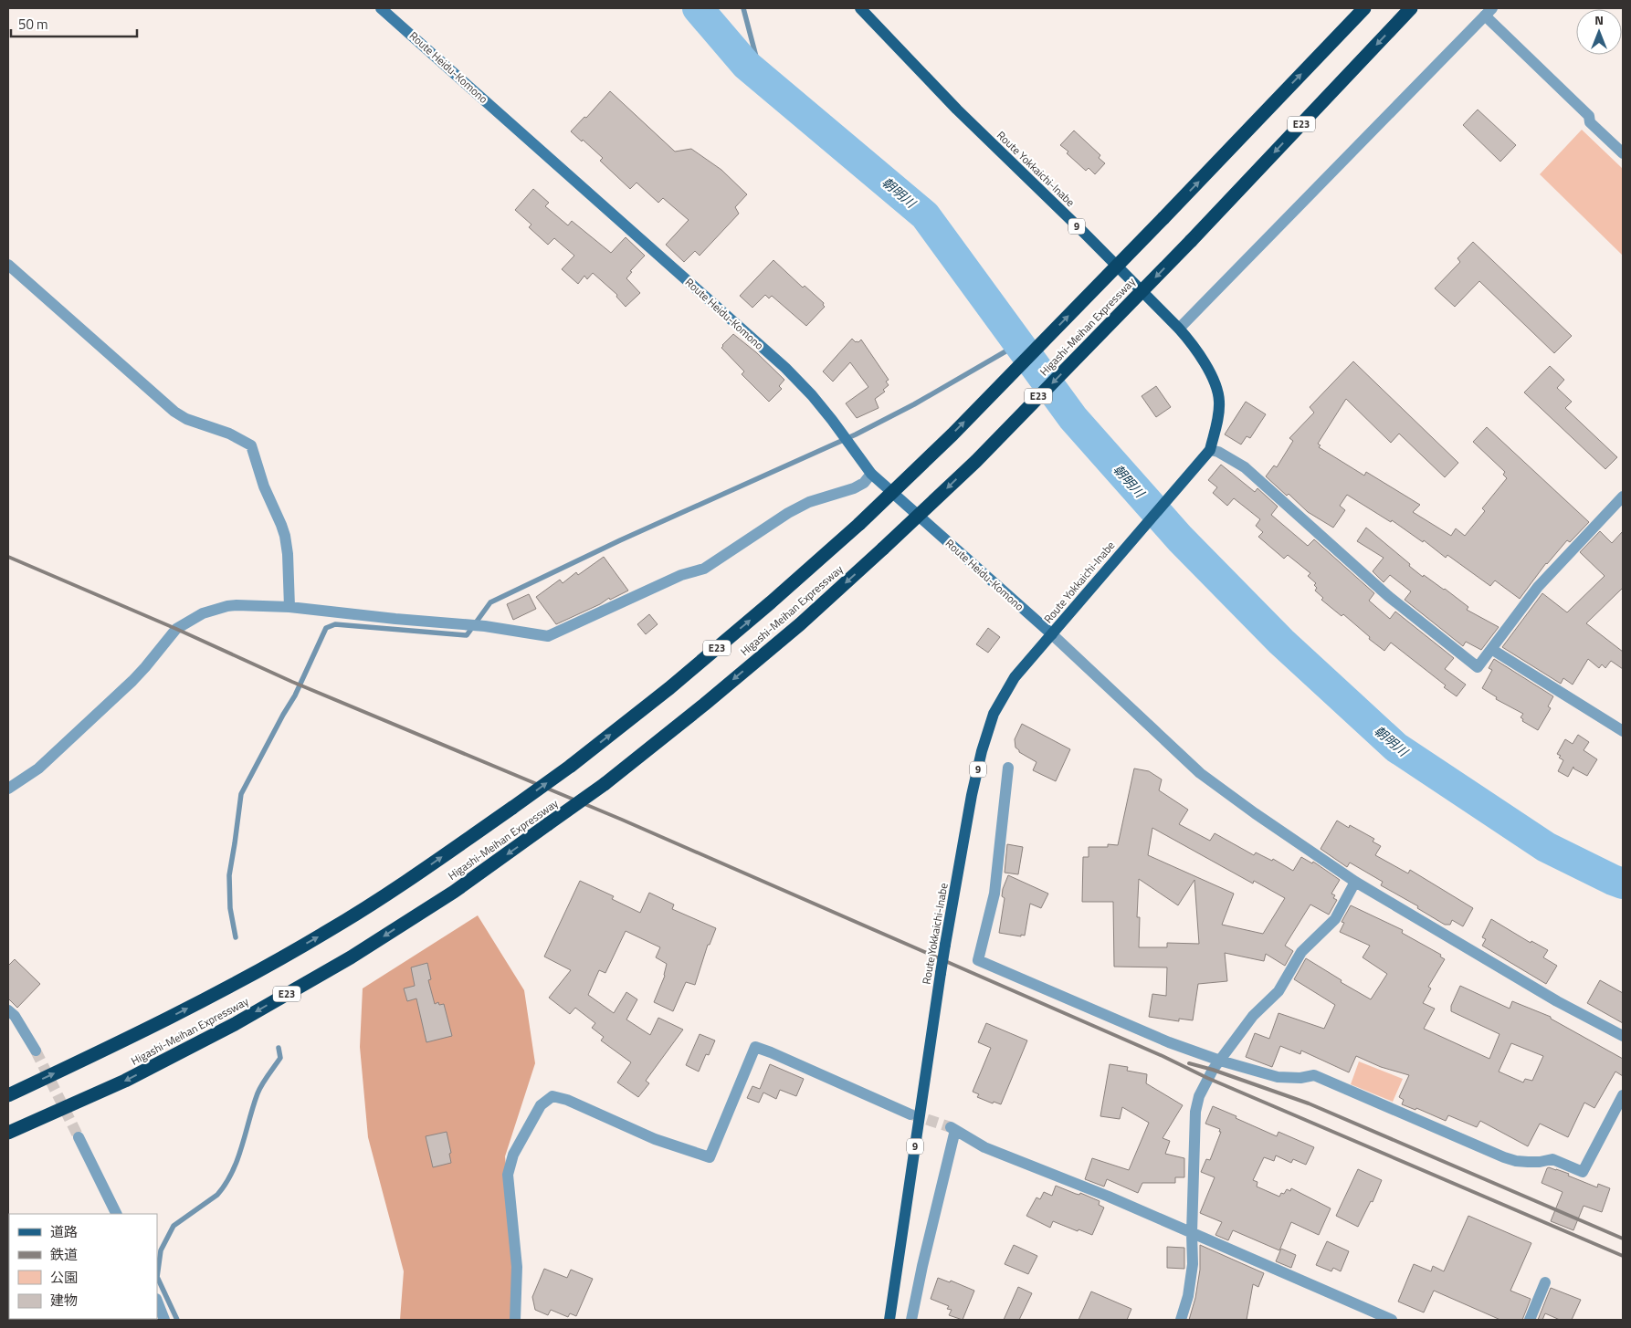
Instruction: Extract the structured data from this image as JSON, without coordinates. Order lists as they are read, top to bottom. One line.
{"streets":{"highway":["E23","Higashi-Meihan Expressway"],"main road":["Route Heidu-Komono","Route Yokkaichi-Inabe","9"]},"crossings":[["Route Heidu-Komono","Route Yokkaichi-Inabe"]],"water":["朝明川"],"legend":["道路","鉄道","公園","建物"],"scale_bar":"50 m","north":"top"}
